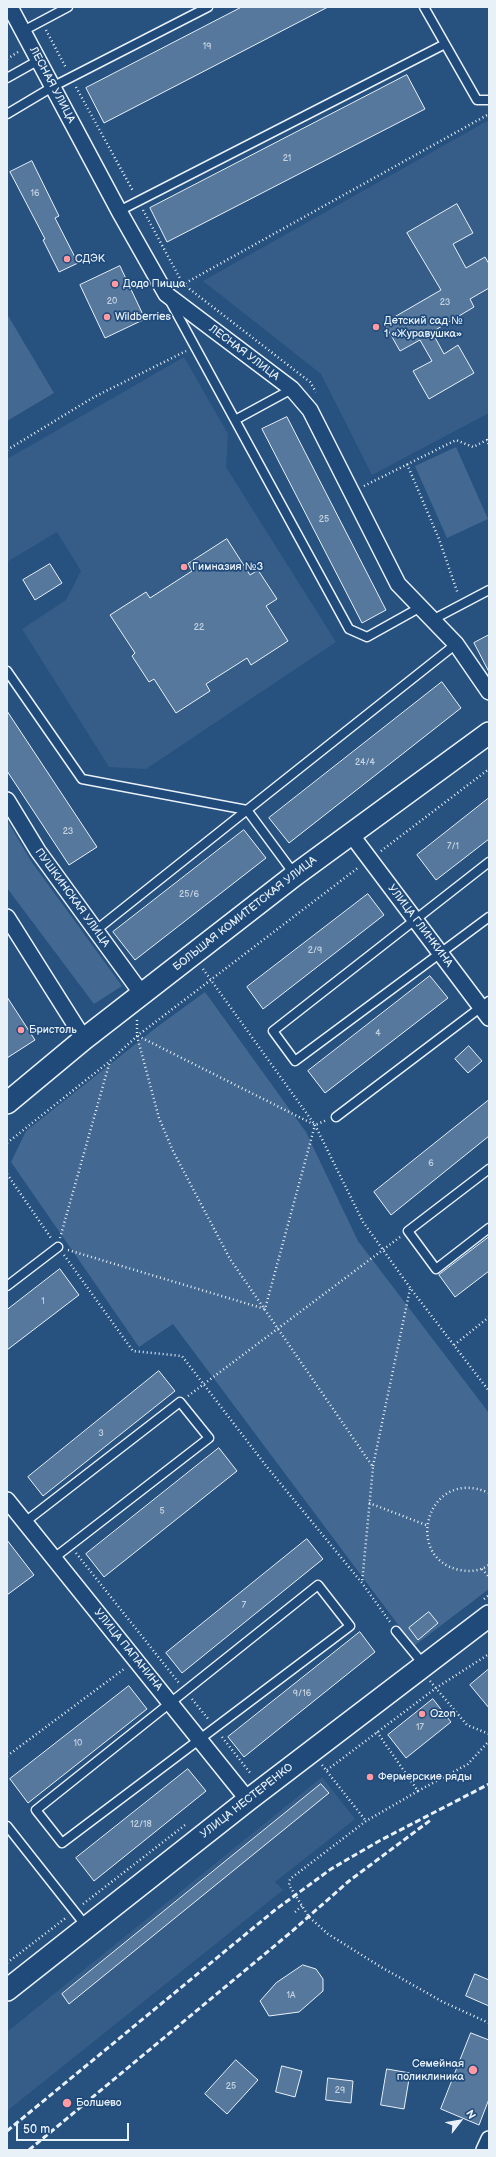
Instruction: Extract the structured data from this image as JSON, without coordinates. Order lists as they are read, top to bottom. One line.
{"streets":{"street":["ЛЕСНАЯ УЛИЦА","ПУШКИНСКАЯ УЛИЦА","БОЛЬШАЯ КОМИТЕТСКАЯ УЛИЦА","УЛИЦА ГЛИНКИНА","УЛИЦА ПАПАНИНА","УЛИЦА НЕСТЕРЕНКО"]},"crossings":[["ПУШКИНСКАЯ УЛИЦА","БОЛЬШАЯ КОМИТЕТСКАЯ УЛИЦА"],["БОЛЬШАЯ КОМИТЕТСКАЯ УЛИЦА","УЛИЦА ГЛИНКИНА"],["УЛИЦА ПАПАНИНА","УЛИЦА НЕСТЕРЕНКО"]],"places":["СДЭК","Додо Пицца","Wildberries","Детский сад № 1 «Журавушка»","Гимназия №3","Бристоль","Ozon","Фермерские ряды","Семейная поликлиника","Болшево"],"house_numbers":["19","21","16","20","23","25","22","24/4","23","7/1","25/6","2/9","4","6","1","3","5","7","9/16","17","10","12/18","1А","25","29"],"scale_bar":"50 m","north":"top right"}
